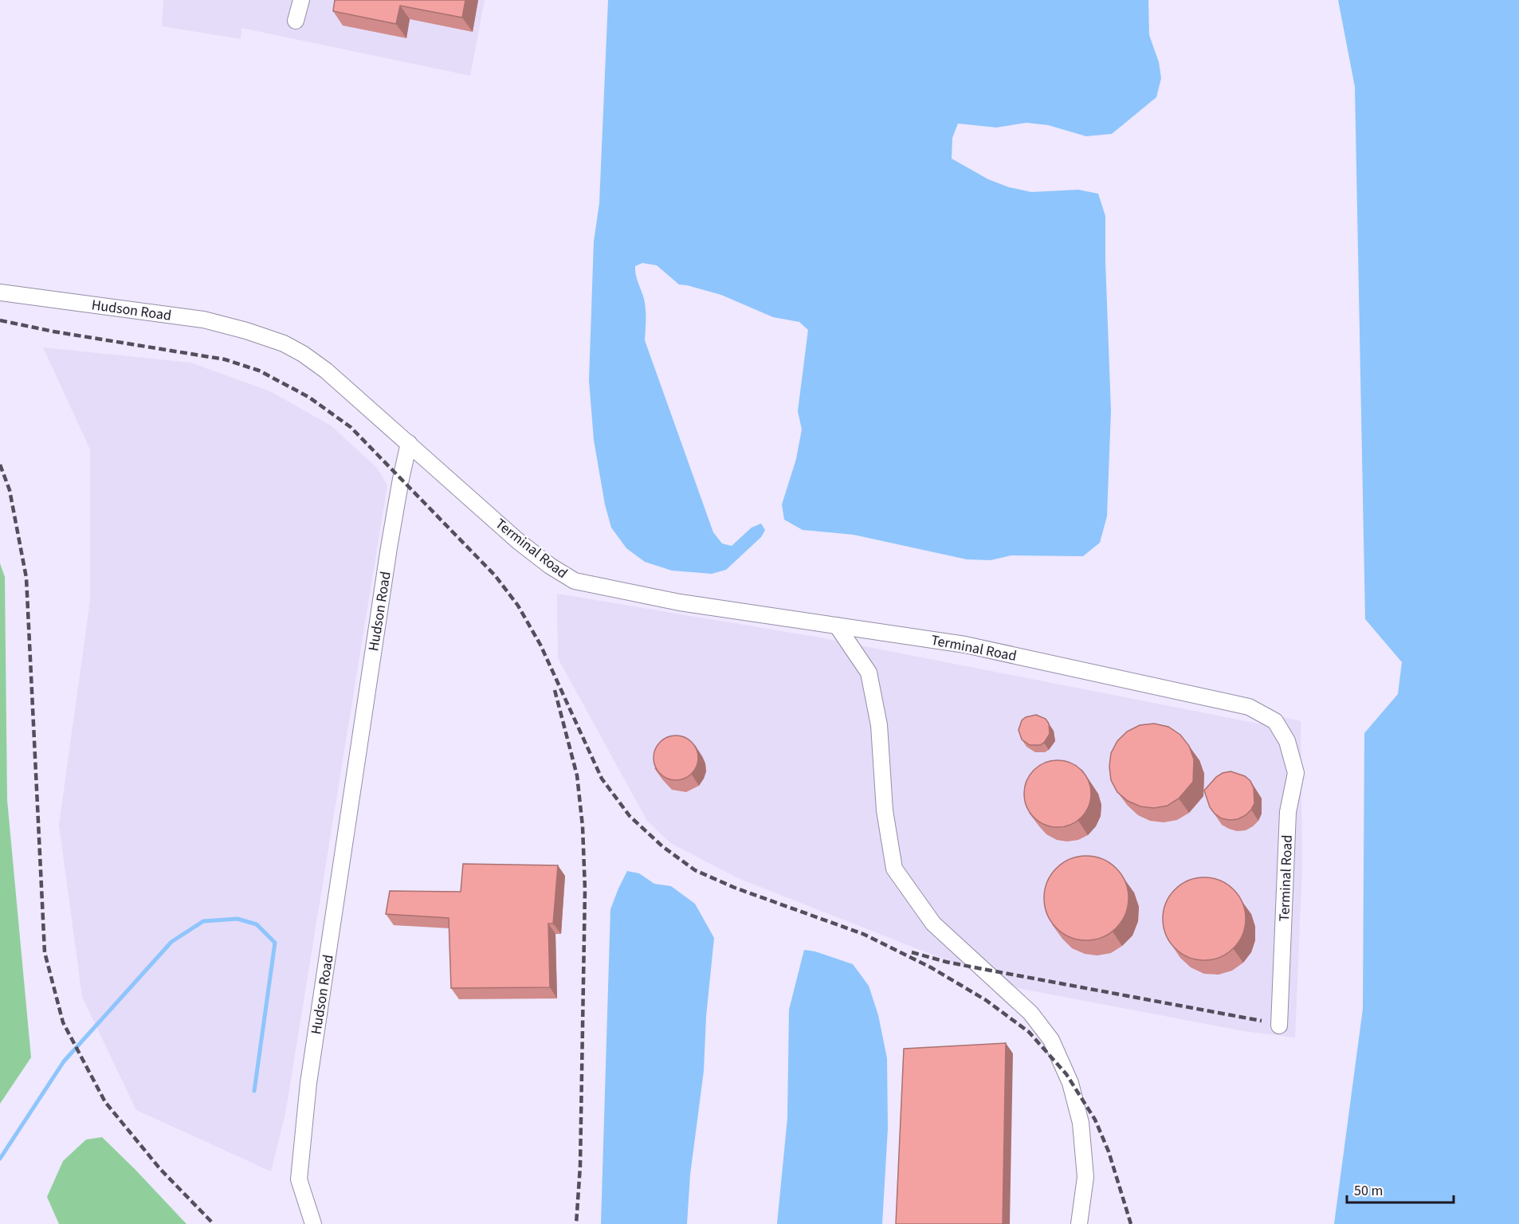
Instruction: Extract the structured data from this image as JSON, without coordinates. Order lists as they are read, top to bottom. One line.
{"streets":{"street":["Hudson Road","Terminal Road"]},"crossings":[["Hudson Road","Terminal Road"]],"scale_bar":"50 m"}
